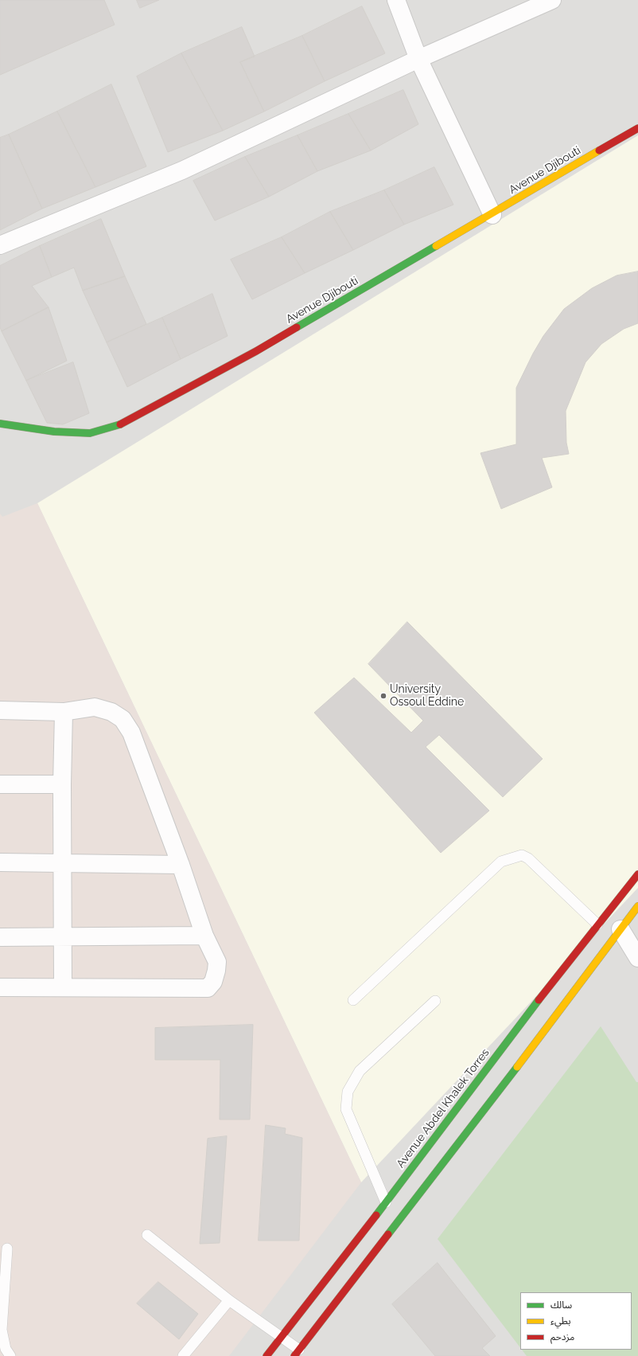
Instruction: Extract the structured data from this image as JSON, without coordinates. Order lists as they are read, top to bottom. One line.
{"streets":{"main road":["Avenue Djibouti","Avenue Abdel Khalek Torres"]},"places":["University Ossoul Eddine"],"legend":["سالك","بطيء","مزدحم"]}
